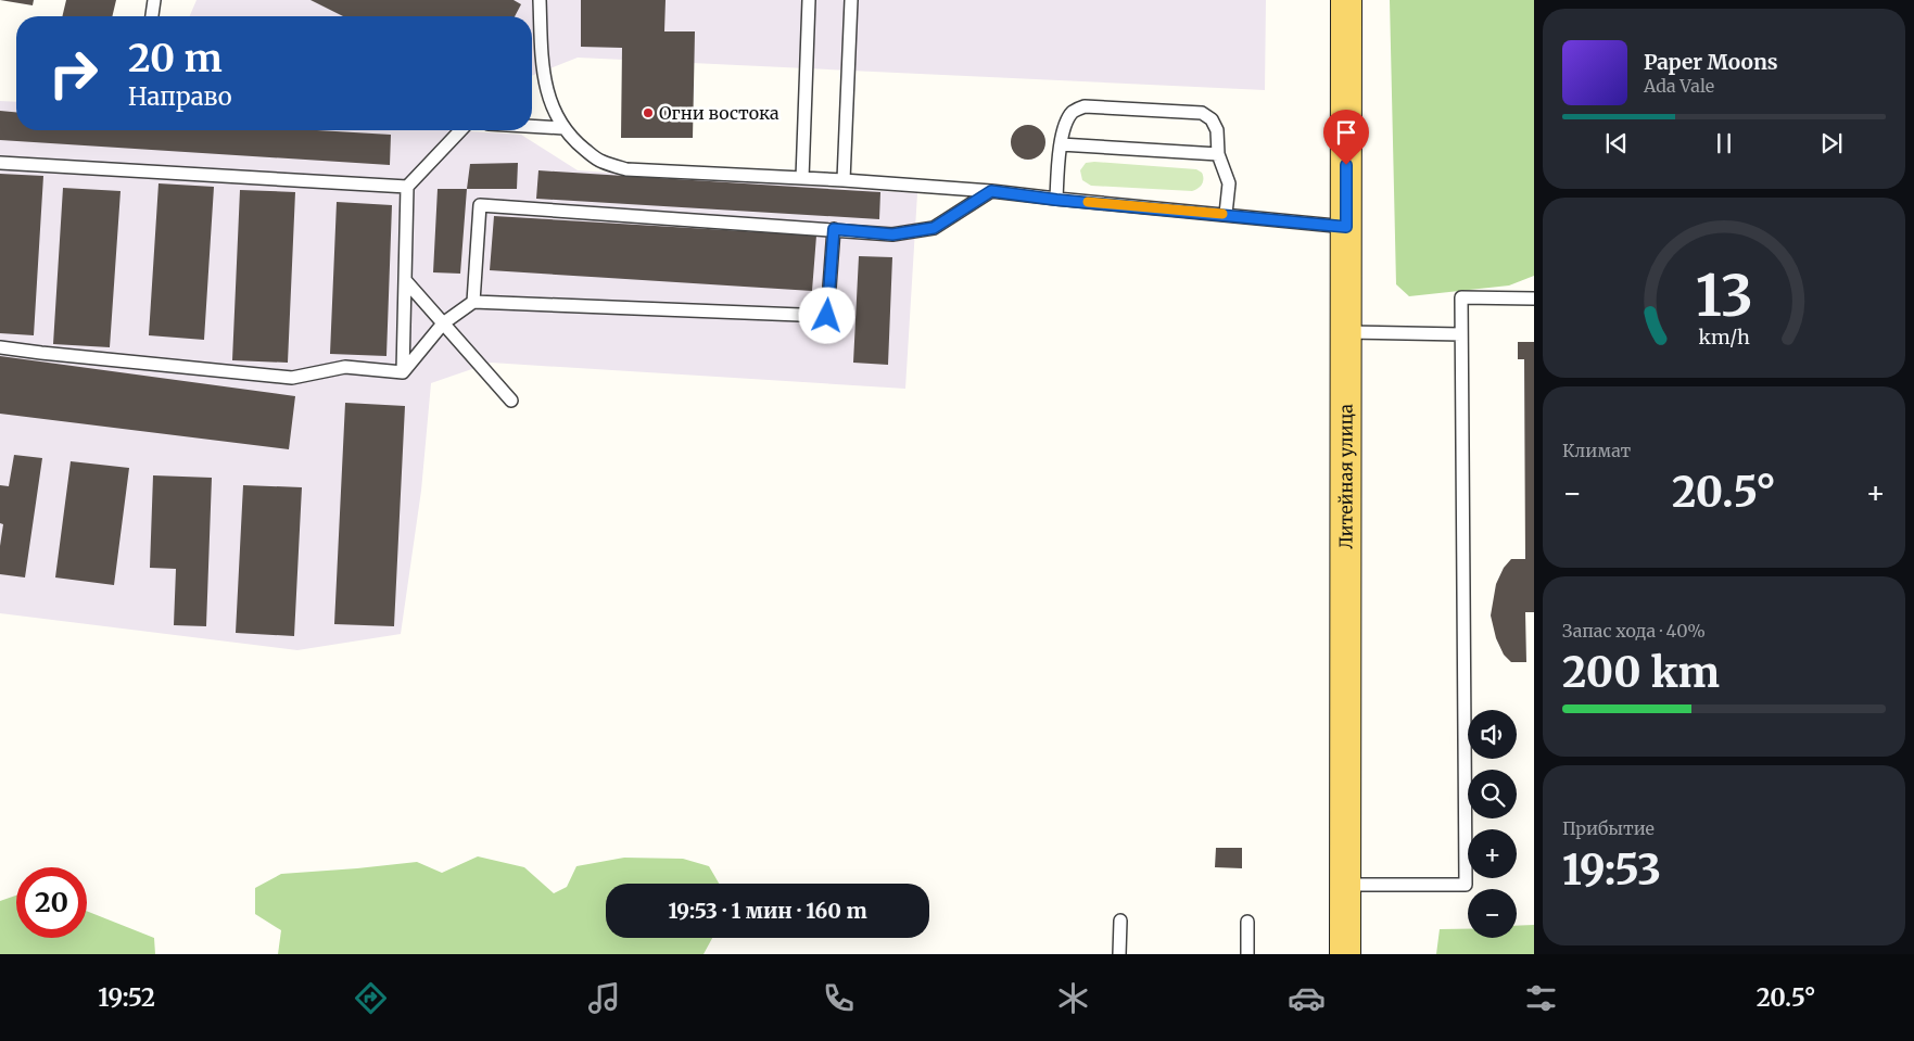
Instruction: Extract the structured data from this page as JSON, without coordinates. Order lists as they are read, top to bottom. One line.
{"streets":{"main road":["Литейная улица"]},"places":["Огни востока"],"page":{"turn":["20 m","Направо"],"song":["Paper Moons","Ada Vale"],"tile":["Климат",["Запас хода · 40%","200 km"],["Прибытие","19:53"]],"heat":["−","20.5°","+"],"map_buttons":["+","−"],"limit":"20","trip":"19:53 · 1 мин · 160 m","tabs":["19:52","20.5°"],"gauge":["13","km/h"]}}
